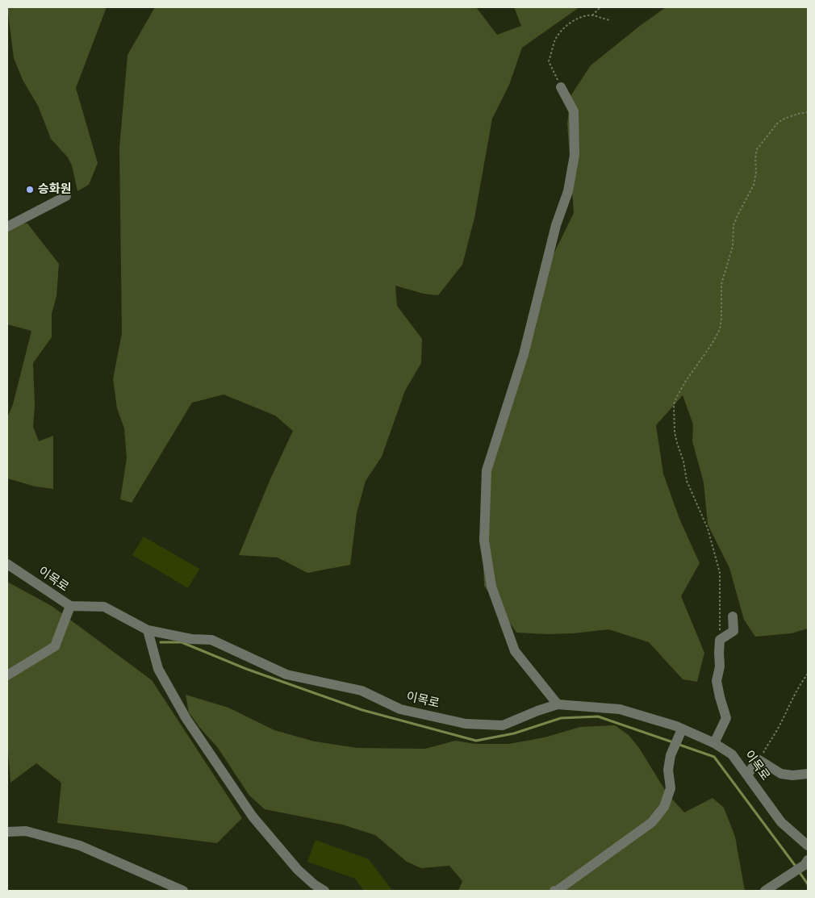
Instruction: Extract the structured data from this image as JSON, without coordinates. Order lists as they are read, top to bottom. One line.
{"streets":{"street":["이목로"]},"places":["승화원"]}
